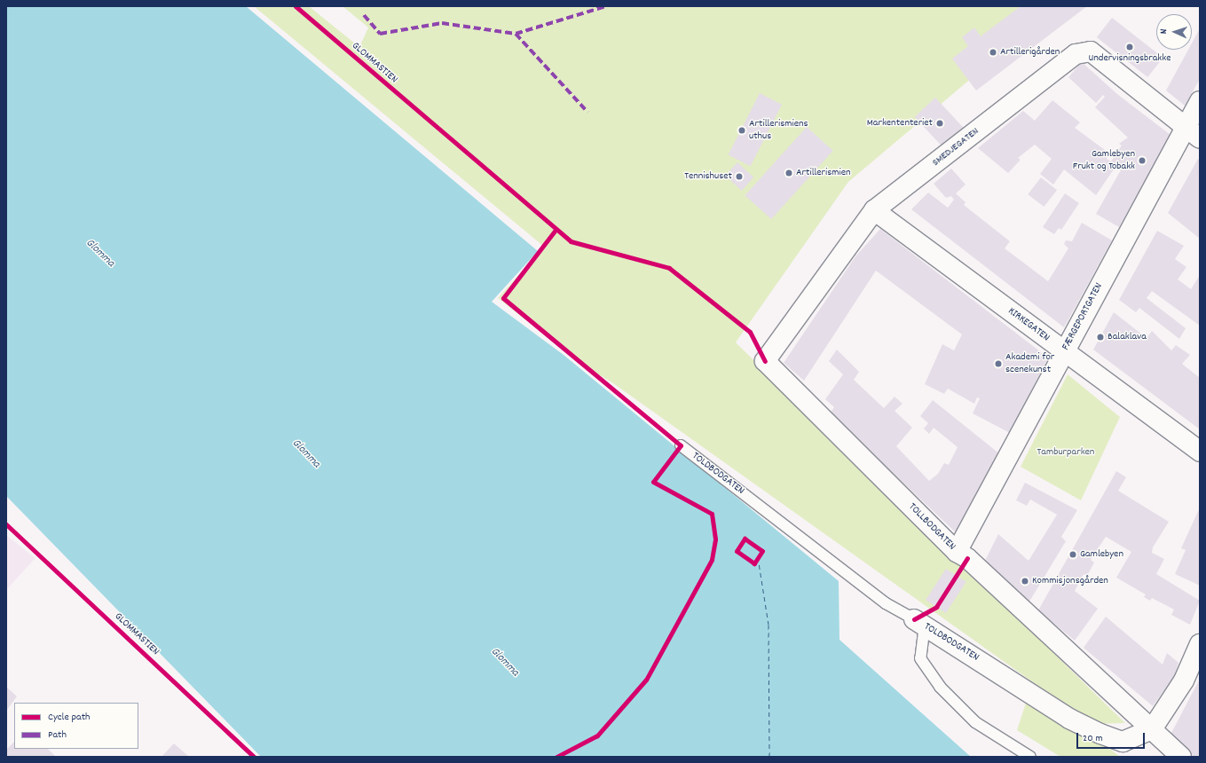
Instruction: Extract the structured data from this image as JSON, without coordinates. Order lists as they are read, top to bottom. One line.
{"streets":{"street":["SMEDJEGATEN","FÆRGEPORTGATEN","KIRKEGATEN","TOLDBODGATEN","TOLLBODGATEN"],"cycle path":["GLOMMASTIEN"]},"crossings":[["SMEDJEGATEN","FÆRGEPORTGATEN"],["SMEDJEGATEN","KIRKEGATEN"],["SMEDJEGATEN","TOLLBODGATEN"],["FÆRGEPORTGATEN","KIRKEGATEN"],["FÆRGEPORTGATEN","TOLLBODGATEN"],["TOLDBODGATEN","TOLLBODGATEN"]],"water":["Glomma"],"parks":["Tamburparken"],"places":["Undervisningsbrakke","Artillerigården","Markententeriet","Artillerismiens uthus","Gamlebyen Frukt og Tobakk","Artillerismien","Tennishuset","Balaklava","Akademi for scenekunst","Gamlebyen","Kommisjonsgården"],"legend":["Cycle path","Path"],"scale_bar":"20 m","north":"left"}
